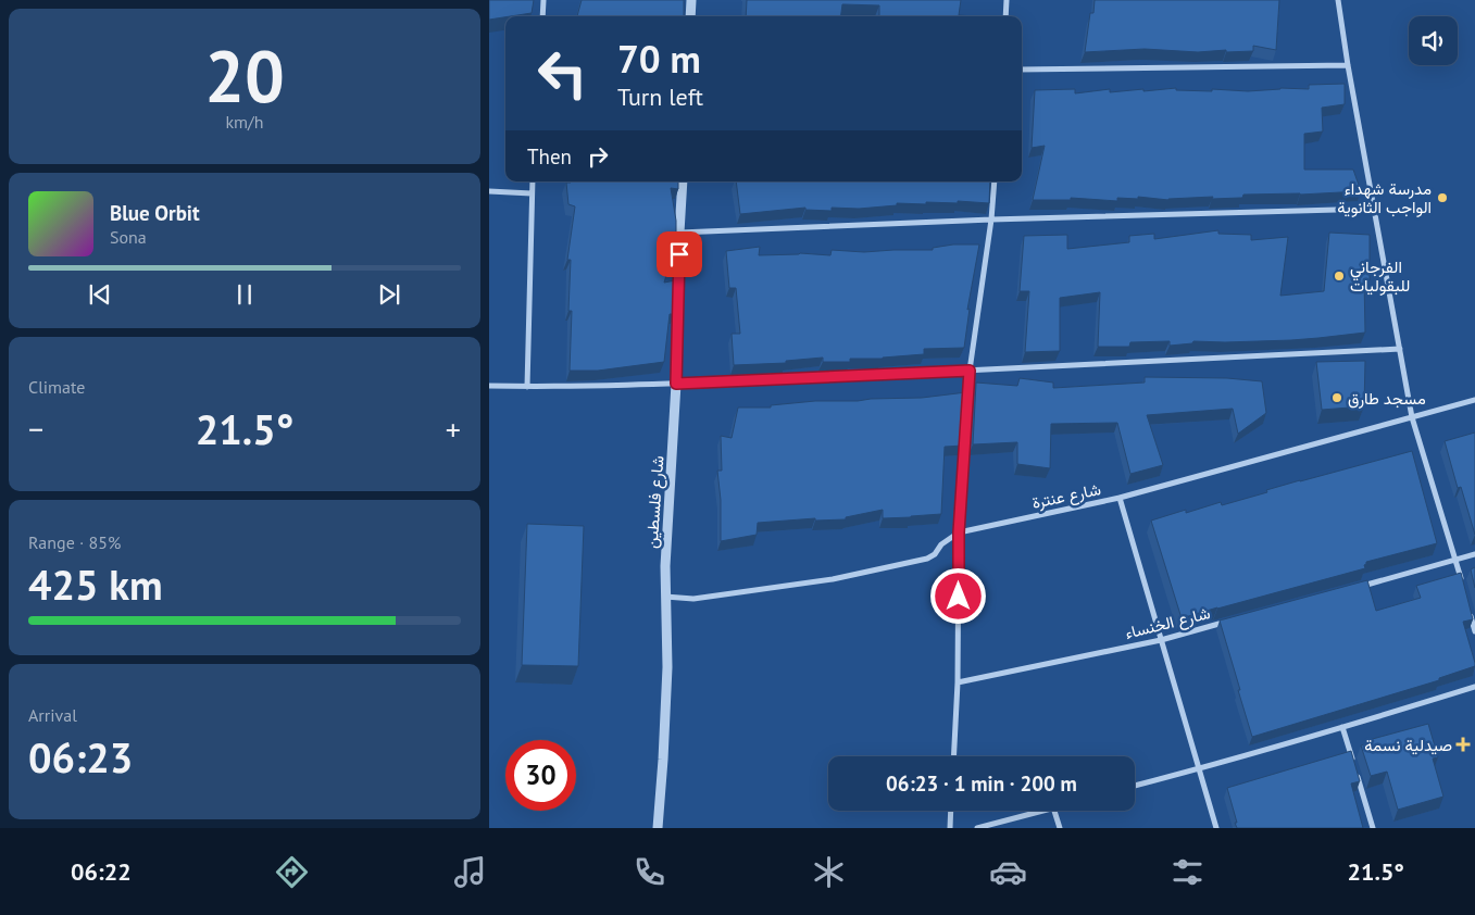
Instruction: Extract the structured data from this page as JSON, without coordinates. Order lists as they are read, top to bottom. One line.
{"streets":{"street":["شارع عنترة","شارع فلسطين","شارع الخنساء"]},"crossings":[["شارع عنترة","شارع فلسطين"]],"places":{"other":["مدرسة شهداء الواجب الثانوية","الفرجاني للبقوليات","مسجد طارق"],"health":["صيدلية نسمة"]},"page":{"tile":[["20","km/h"],"Climate",["Range · 85%","425 km"],["Arrival","06:23"]],"turn":["70 m","Turn left"],"then":"Then","song":["Blue Orbit","Sona"],"heat":["−","21.5°","+"],"limit":"30","trip":"06:23 · 1 min · 200 m","tabs":["06:22","21.5°"]}}
